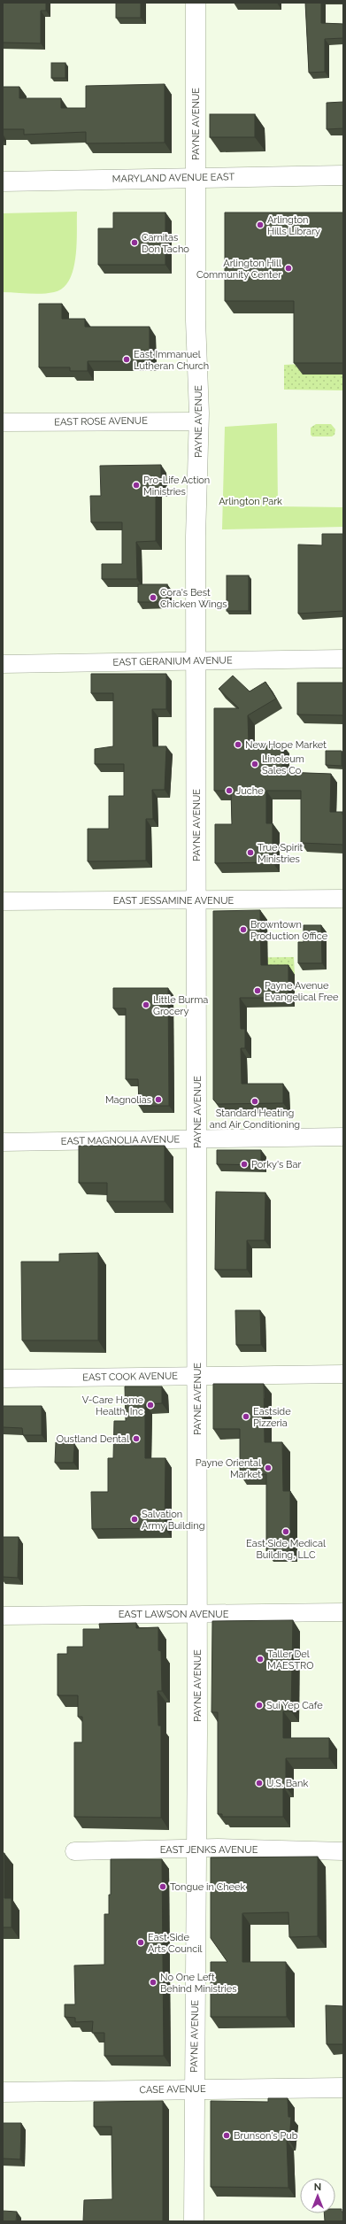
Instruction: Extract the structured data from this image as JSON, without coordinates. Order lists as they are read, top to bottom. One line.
{"streets":{"street":["PAYNE AVENUE","MARYLAND AVENUE EAST","EAST ROSE AVENUE","EAST GERANIUM AVENUE","EAST JESSAMINE AVENUE","EAST MAGNOLIA AVENUE","EAST COOK AVENUE","EAST LAWSON AVENUE","EAST JENKS AVENUE","CASE AVENUE"]},"crossings":[["PAYNE AVENUE","MARYLAND AVENUE EAST"],["PAYNE AVENUE","EAST ROSE AVENUE"],["PAYNE AVENUE","EAST GERANIUM AVENUE"],["PAYNE AVENUE","EAST JESSAMINE AVENUE"],["PAYNE AVENUE","EAST MAGNOLIA AVENUE"],["PAYNE AVENUE","EAST COOK AVENUE"],["PAYNE AVENUE","EAST LAWSON AVENUE"],["PAYNE AVENUE","EAST JENKS AVENUE"],["PAYNE AVENUE","CASE AVENUE"]],"parks":["Arlington Park"],"places":["Arlington Hills Library","Carnitas Don Tacho","Arlington Hill Community Center","East Immanuel Lutheran Church","Pro-Life Action Ministries","Cora's Best Chicken Wings","New Hope Market","Linoleum Sales Co","Juche","True Spirit Ministries","Browntown Production Office","Payne Avenue Evangelical Free","Little Burma Grocery","Magnolias","Standard Heating and Air Conditioning","Porky's Bar","V-Care Home Health, Inc","Eastside Pizzeria","Oustland Dental","Payne Oriental Market","Salvation Army Building","East Side Medical Building, LLC","Taller Del MAESTRO","Sui Yep Cafe","U.S. Bank","Tongue in Cheek","East Side Arts Council","No One Left Behind Ministries","Brunson's Pub"],"north":"top"}
